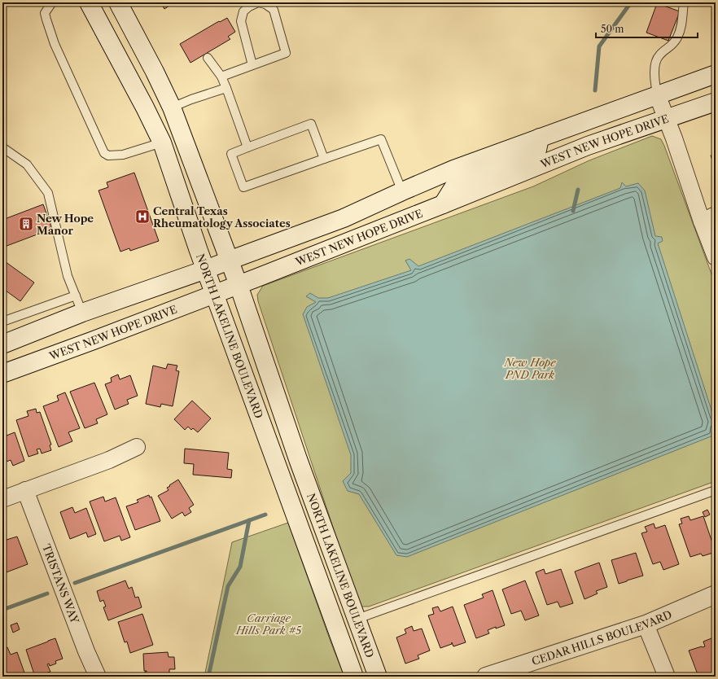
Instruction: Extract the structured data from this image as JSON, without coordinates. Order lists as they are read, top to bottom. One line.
{"streets":{"main road":["WEST NEW HOPE DRIVE","NORTH LAKELINE BOULEVARD","CEDAR HILLS BOULEVARD"],"street":["TRISTANS WAY"]},"crossings":[["WEST NEW HOPE DRIVE","NORTH LAKELINE BOULEVARD"]],"parks":["New Hope PND Park","Carriage Hills Park #5"],"places":{"hospital":["Central Texas Rheumatology Associates"],"building":["New Hope Manor"]},"scale_bar":"50 m"}
